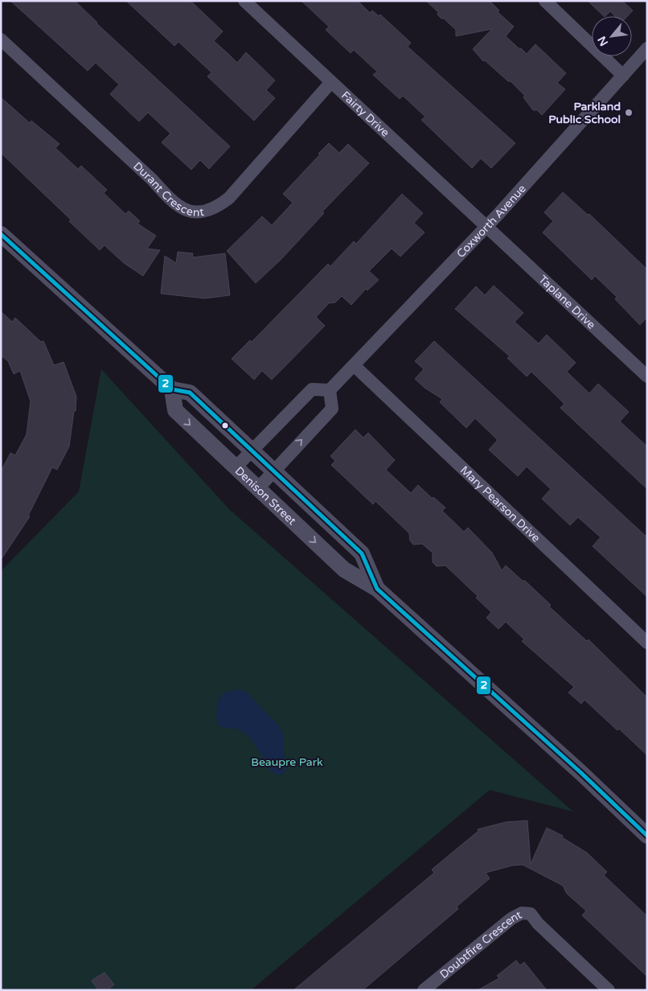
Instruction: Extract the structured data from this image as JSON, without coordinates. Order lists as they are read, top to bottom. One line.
{"streets":{"street":["Fairty Drive","Durant Crescent","Coxworth Avenue","Taplane Drive","Denison Street","Mary Pearson Drive","Doubtfire Crescent"]},"crossings":[["Fairty Drive","Durant Crescent"],["Fairty Drive","Coxworth Avenue"],["Fairty Drive","Taplane Drive"],["Coxworth Avenue","Taplane Drive"],["Coxworth Avenue","Mary Pearson Drive"]],"parks":["Beaupre Park"],"places":["Parkland Public School"],"lines":["transit line 2"],"north":"bottom left"}
